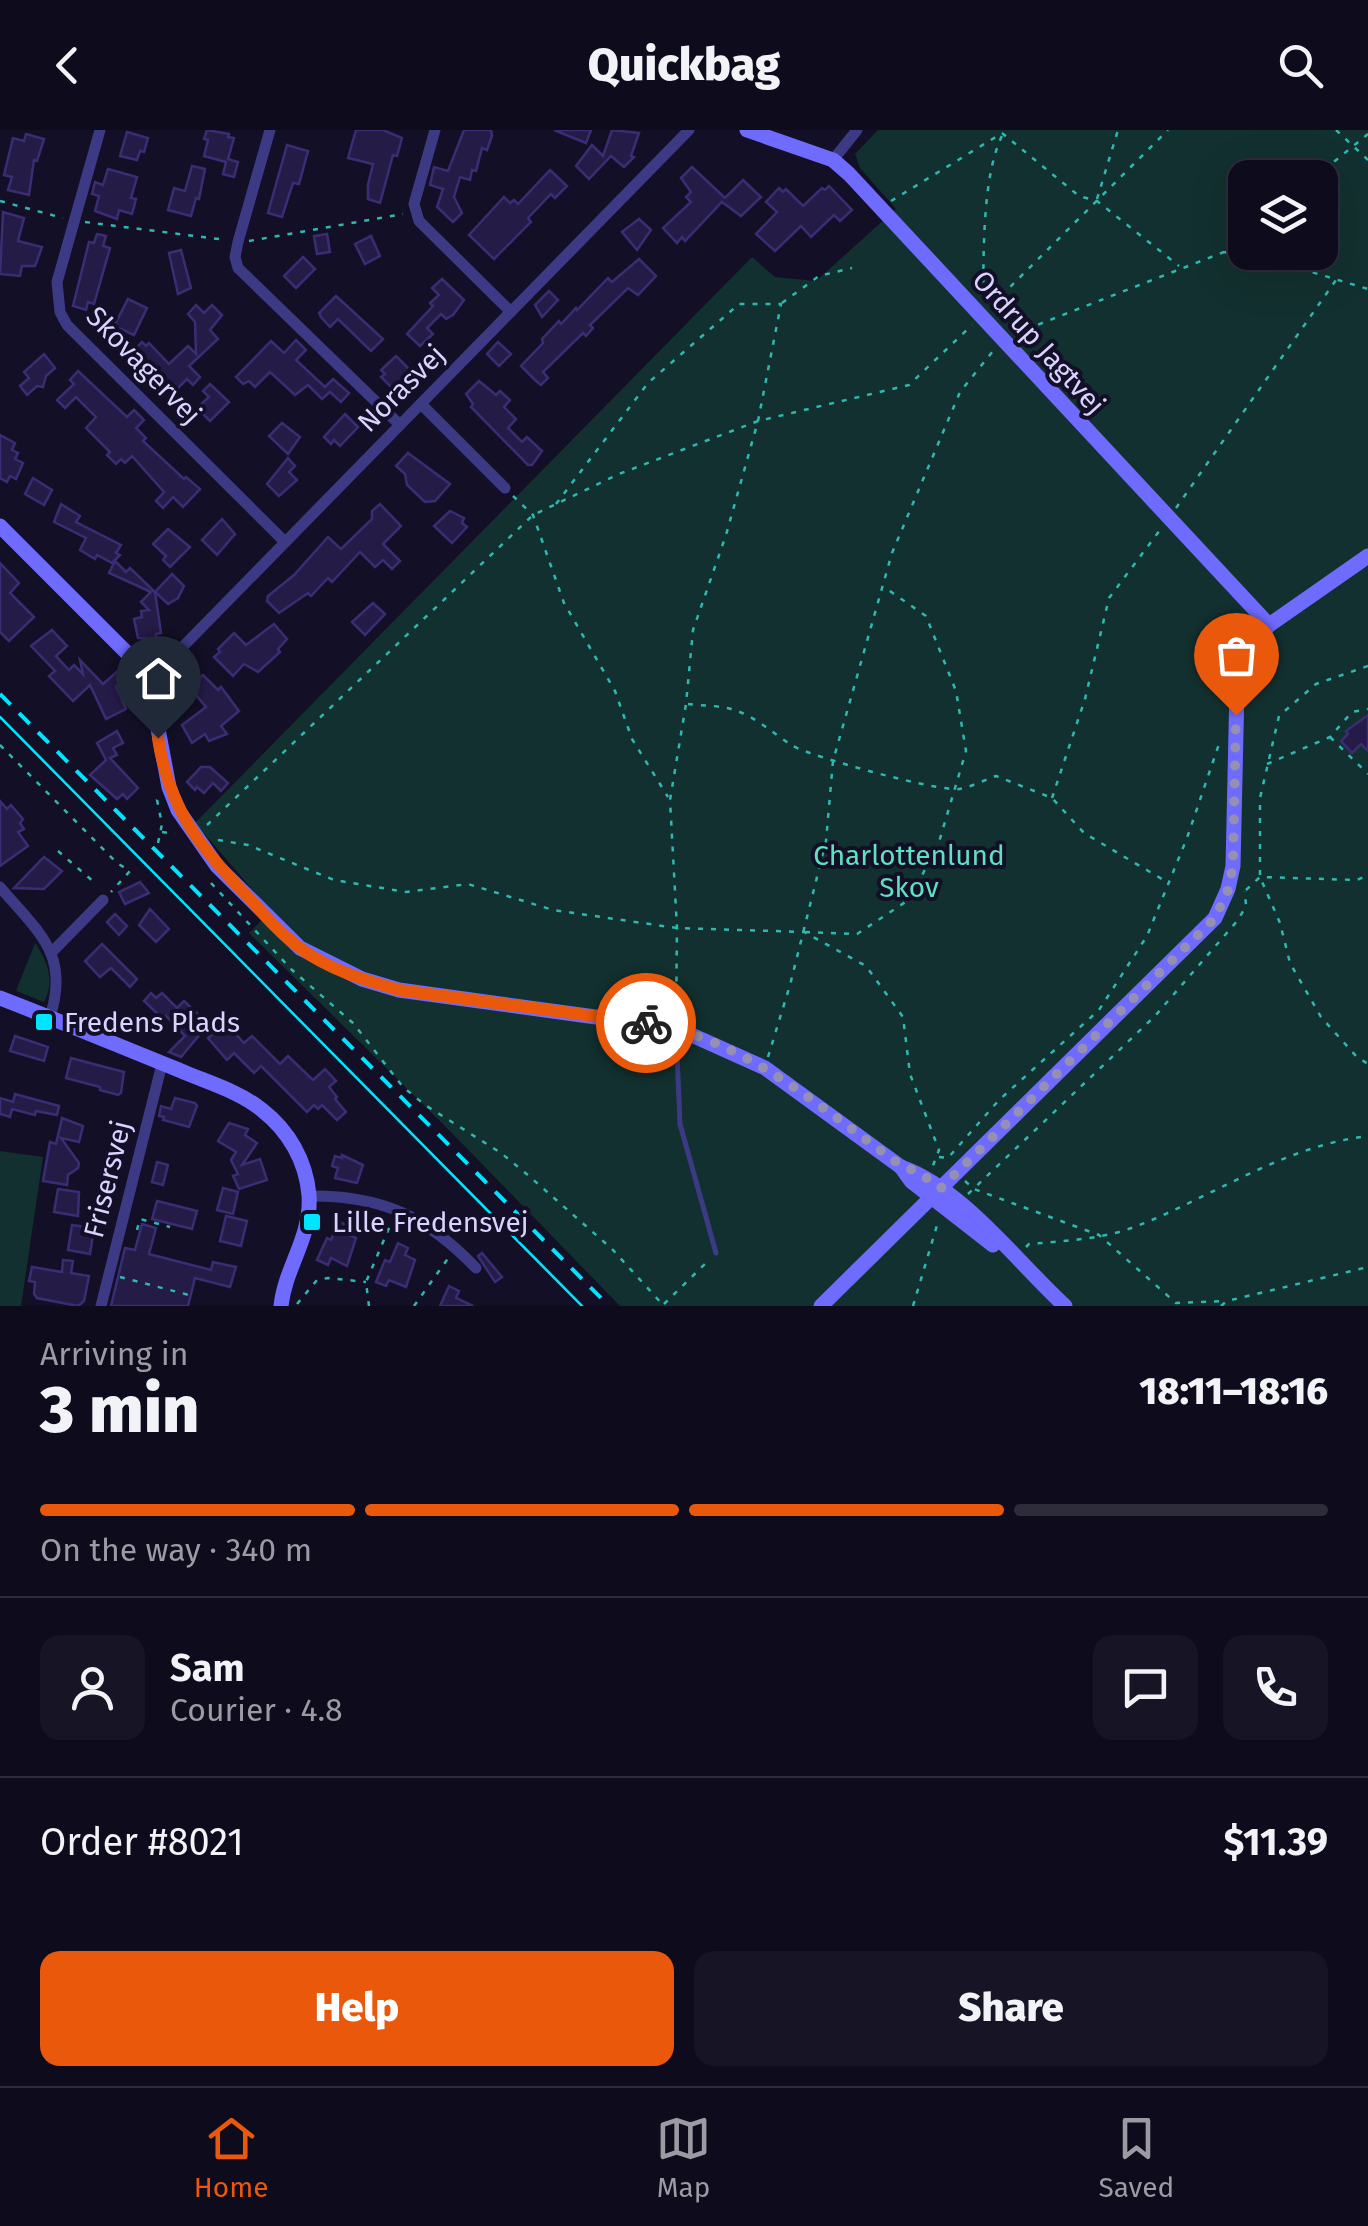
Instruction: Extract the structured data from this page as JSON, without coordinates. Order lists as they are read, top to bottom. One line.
{"streets":{"street":["Ordrup Jagtvej","Skovagervej","Norasvej","Frisersvej"]},"crossings":[["Skovagervej","Norasvej"]],"parks":["Charlottenlund Skov"],"places":{"transit":["Fredens Plads","Lille Fredensvej"]},"page":{"header":"Quickbag","heading":["3 min","Arriving in","18:11–18:16"],"panel":["Sam","Courier · 4.8","Order #8021","$11.39"],"bar":"On the way · 340 m","buttons":["Help","Share"],"tabs":["Home","Map","Saved"]}}
